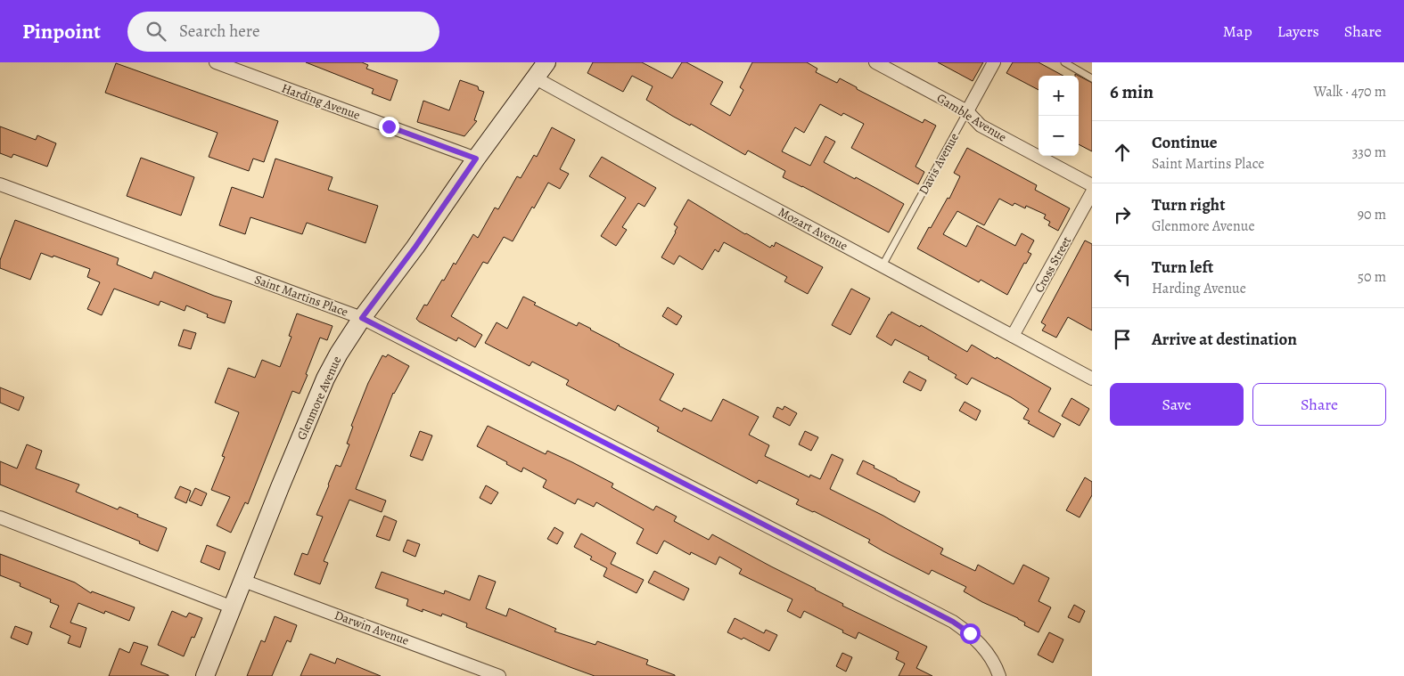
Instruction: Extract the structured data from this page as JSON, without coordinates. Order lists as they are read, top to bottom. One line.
{"streets":{"street":["Harding Avenue","Gamble Avenue","Davis Avenue","Mozart Avenue","Cross Street","Saint Martins Place","Glenmore Avenue","Darwin Avenue"]},"crossings":[["Harding Avenue","Glenmore Avenue"],["Gamble Avenue","Davis Avenue"],["Davis Avenue","Mozart Avenue"],["Mozart Avenue","Cross Street"],["Mozart Avenue","Glenmore Avenue"],["Saint Martins Place","Glenmore Avenue"],["Glenmore Avenue","Darwin Avenue"]],"page":{"header":"Pinpoint","search":"Search here","nav":["Map","Layers","Share"],"heading":["6 min","Walk · 470 m"],"map_buttons":["+","−"],"list":[["Continue","Saint Martins Place","330 m"],["Turn right","Glenmore Avenue","90 m"],["Turn left","Harding Avenue","50 m"],"Arrive at destination"],"buttons":["Save","Share"]}}
